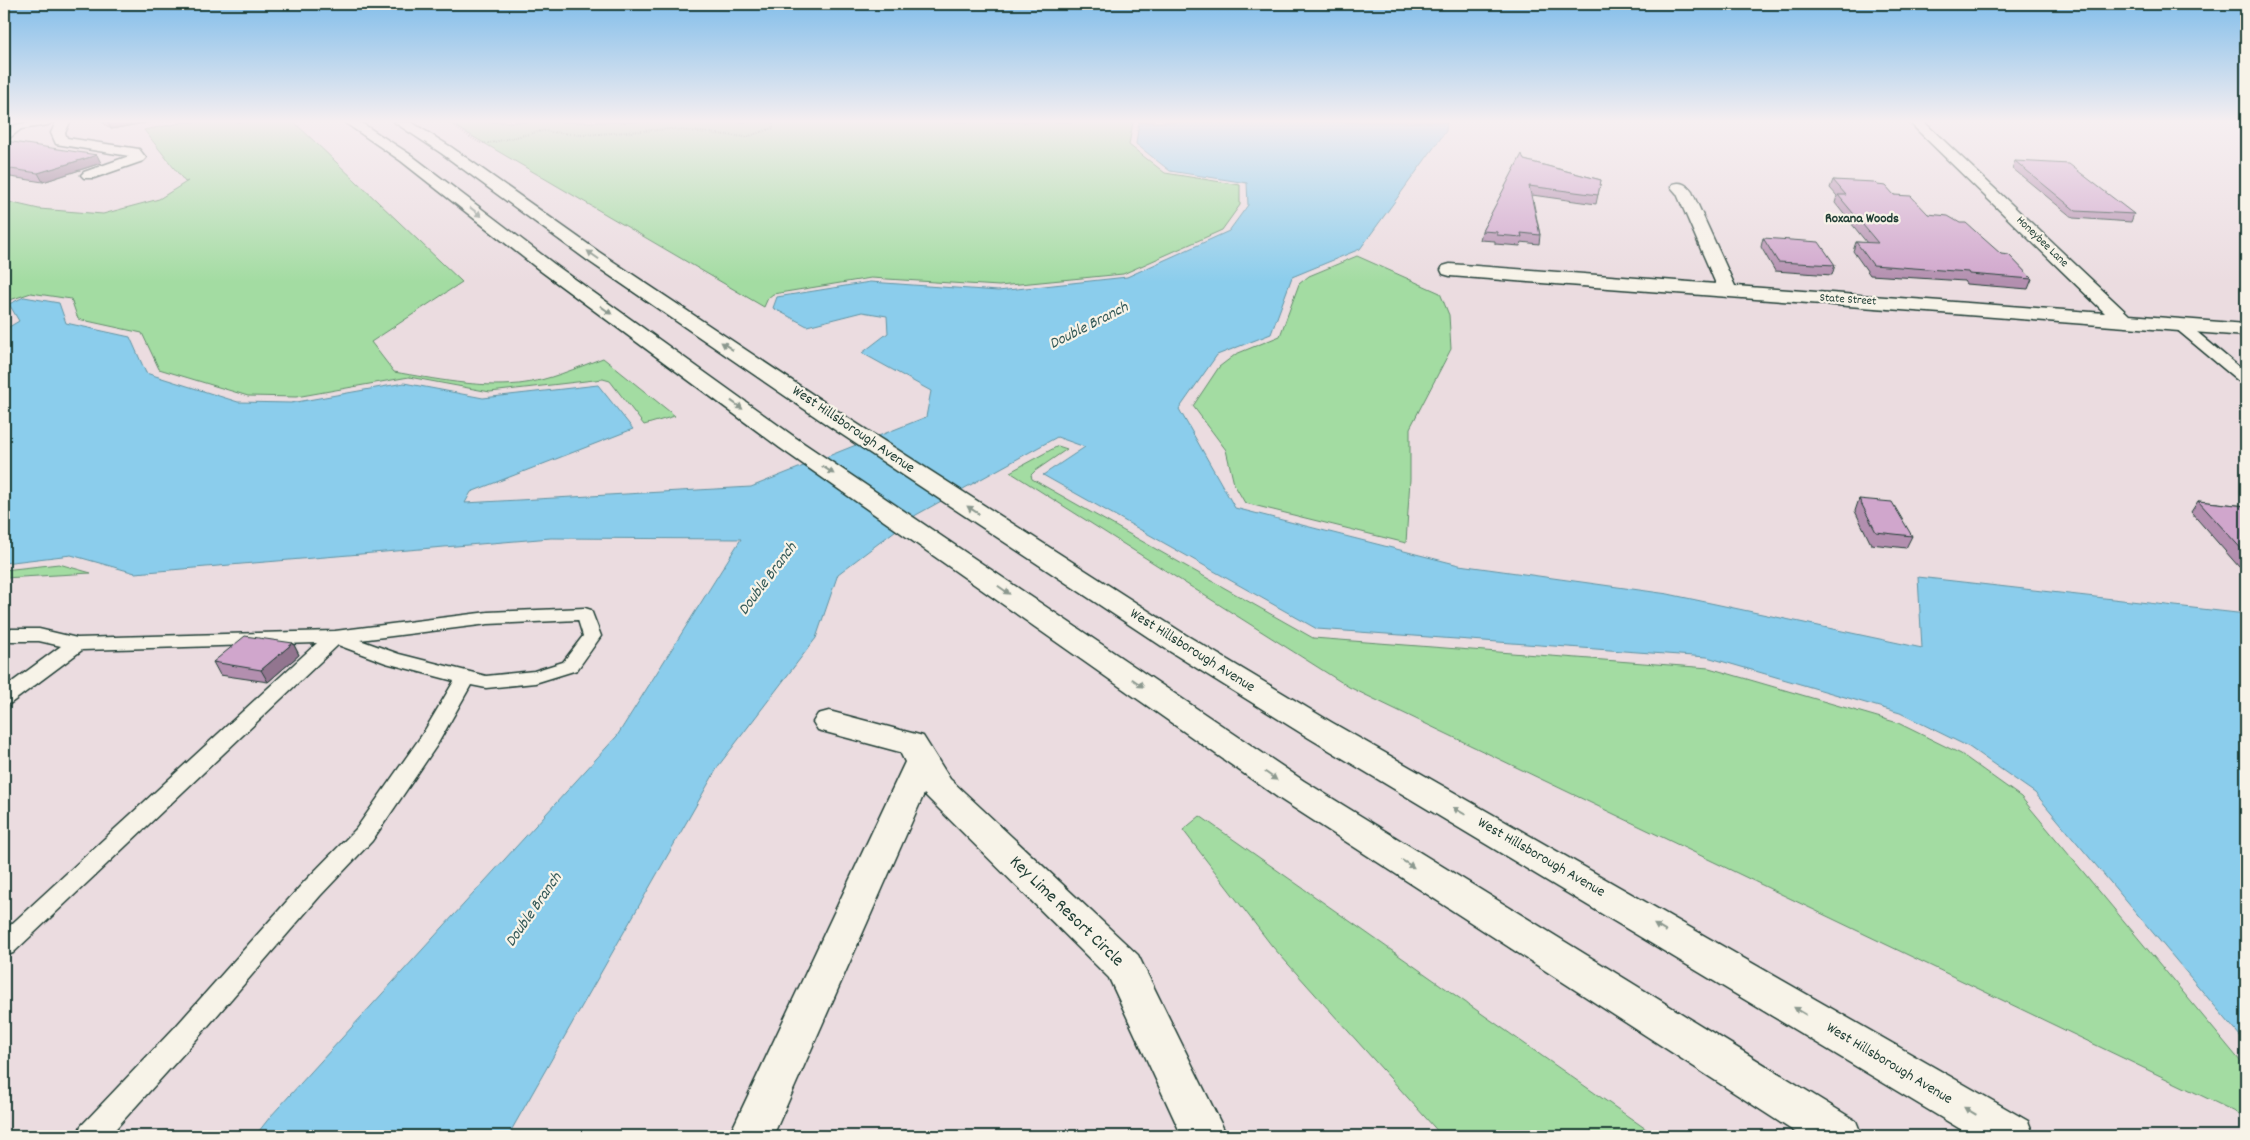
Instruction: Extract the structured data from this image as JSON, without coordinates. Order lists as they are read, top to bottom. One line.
{"streets":{"main road":["Honeybee Lane","State Street","West Hillsborough Avenue","Key Lime Resort Circle"]},"crossings":[["Honeybee Lane","State Street"]],"districts":["Roxana Woods"],"water":["Double Branch"]}
